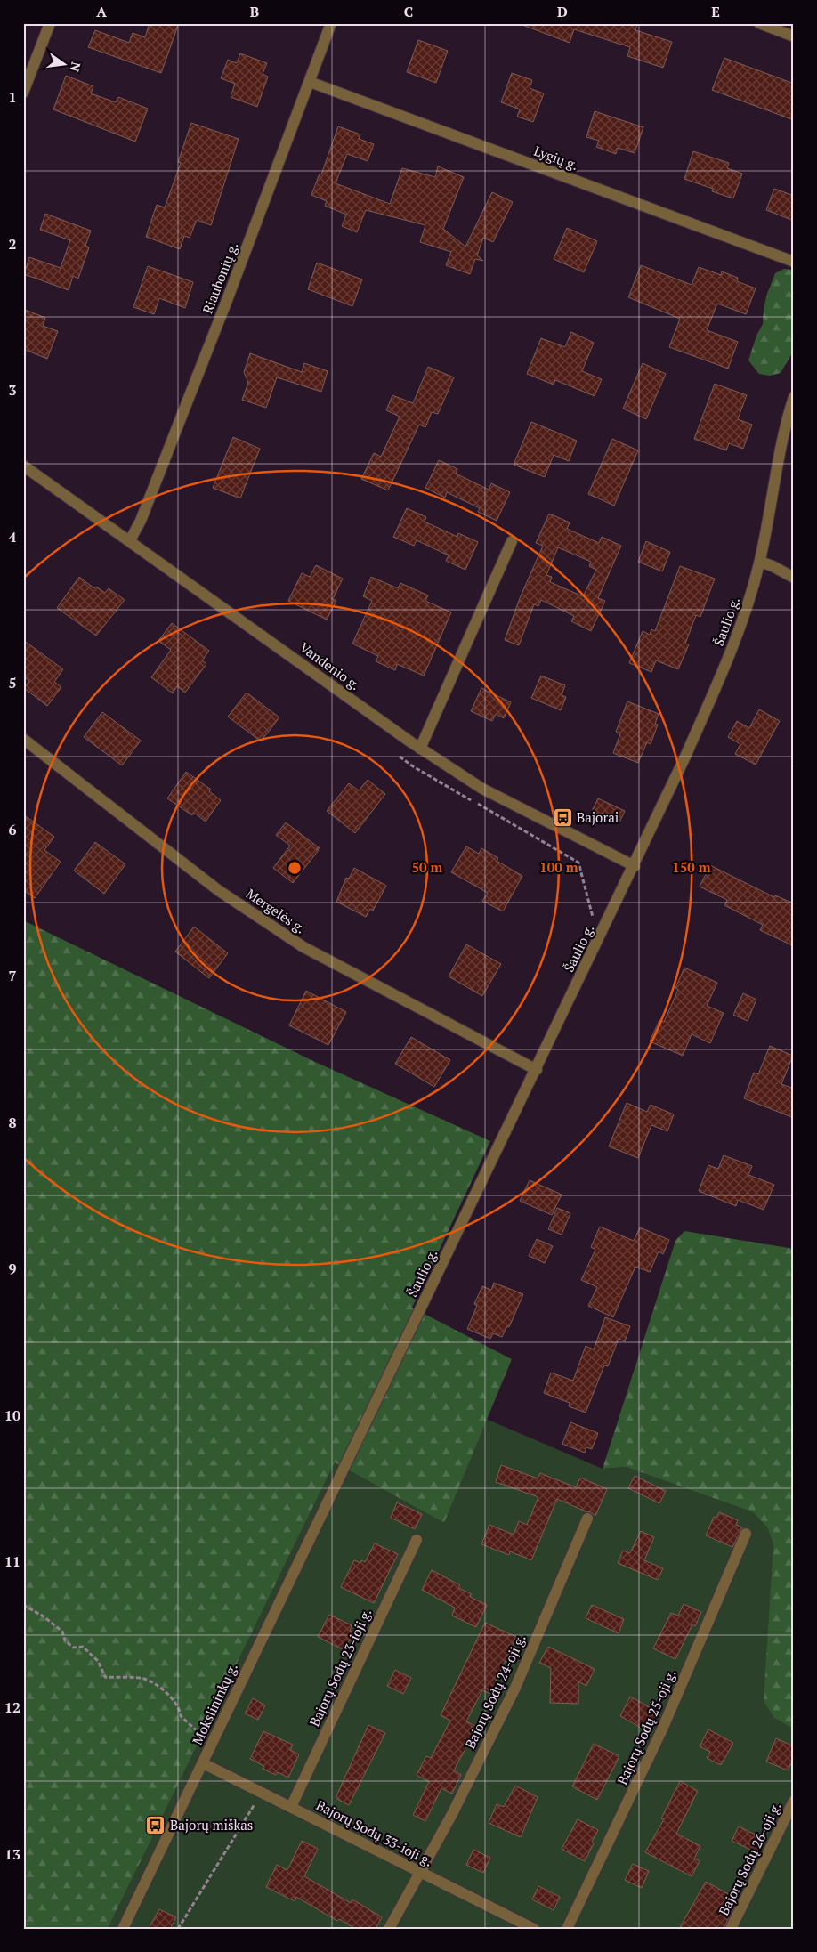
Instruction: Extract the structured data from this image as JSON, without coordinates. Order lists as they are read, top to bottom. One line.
{"streets":{"street":["Lygių g.","Riaubonių g.","Šaulio g.","Vandenio g.","Mergelės g.","Bajorų Sodų 23-ioji g.","Bajorų Sodų 24-oji g.","Mokslininkų g.","Bajorų Sodų 25-oji g.","Bajorų Sodų 33-ioji g.","Bajorų Sodų 26-oji g."]},"crossings":[["Lygių g.","Riaubonių g."],["Riaubonių g.","Vandenio g."],["Šaulio g.","Vandenio g."],["Šaulio g.","Mergelės g."],["Šaulio g.","Mokslininkų g."],["Bajorų Sodų 23-ioji g.","Bajorų Sodų 33-ioji g."],["Bajorų Sodų 24-oji g.","Bajorų Sodų 33-ioji g."],["Mokslininkų g.","Bajorų Sodų 33-ioji g."]],"places":{"bus stop":["Bajorai","Bajorų miškas"]},"north":"right","grid":{"columns":["A","B","C","D","E"],"rows":["1","2","3","4","5","6","7","8","9","10","11","12","13"]},"rings":["50 m","100 m","150 m"]}
